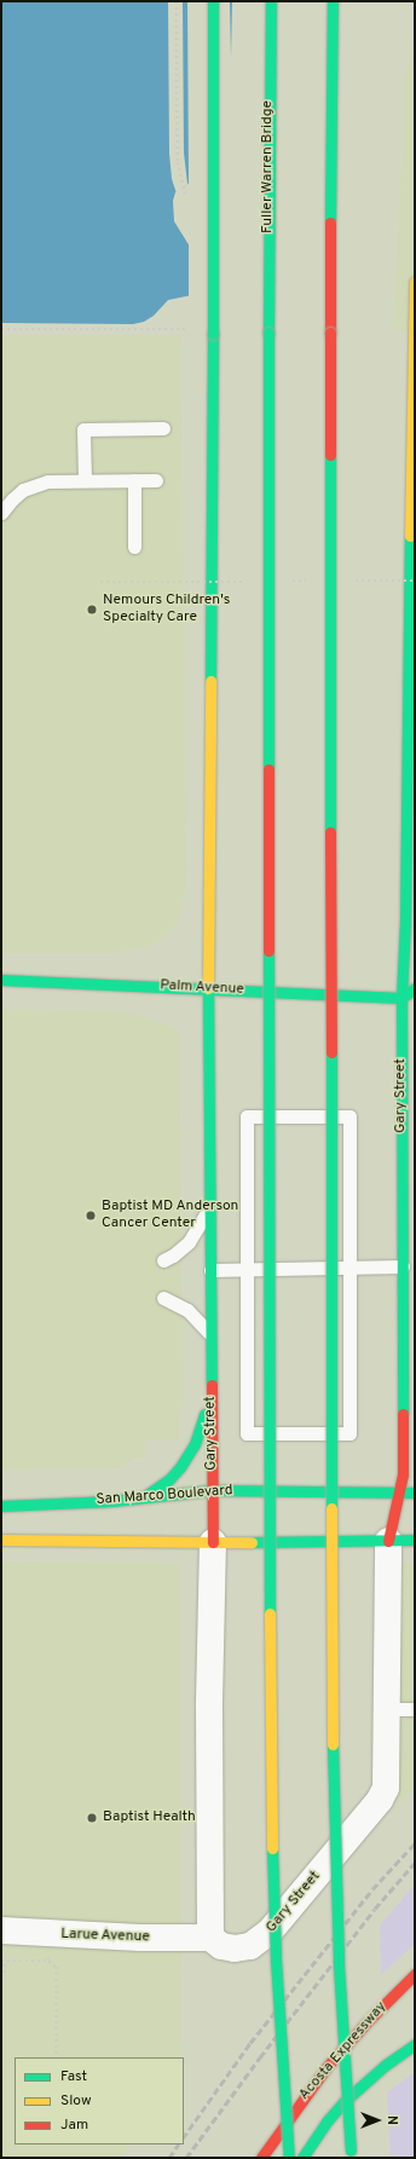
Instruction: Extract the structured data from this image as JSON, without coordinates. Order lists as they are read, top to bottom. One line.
{"streets":{"main road":["Fuller Warren Bridge","Palm Avenue","Gary Street","San Marco Boulevard","Acosta Expressway"],"street":["Larue Avenue"]},"crossings":[["Palm Avenue","Gary Street"],["Gary Street","San Marco Boulevard"],["Gary Street","Larue Avenue"]],"places":["Nemours Children's Specialty Care","Baptist MD Anderson Cancer Center","Baptist Health"],"legend":["Fast","Slow","Jam"],"north":"right"}
